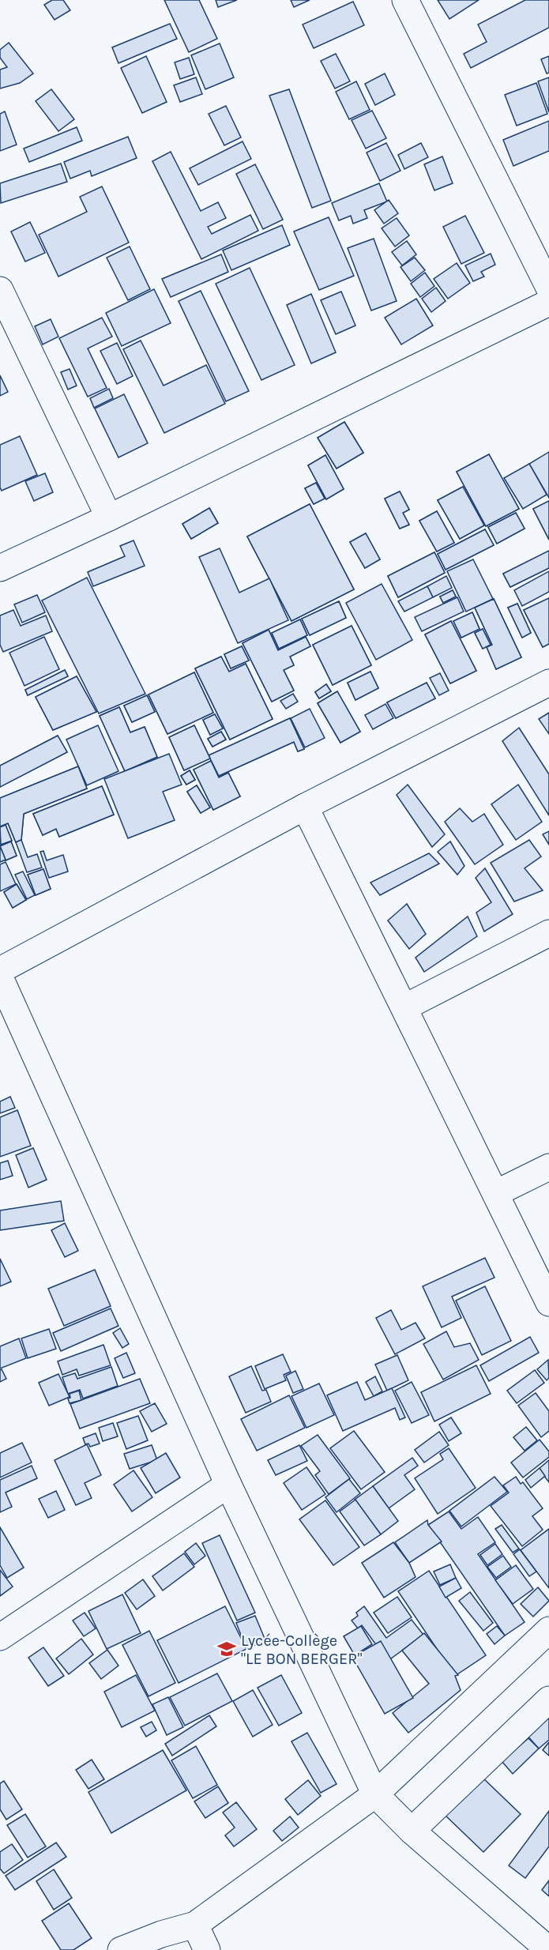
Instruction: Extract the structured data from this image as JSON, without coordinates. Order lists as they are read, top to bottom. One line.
{"places":{"school or university":["Lycée-Collège \"LE BON BERGER\""]}}
